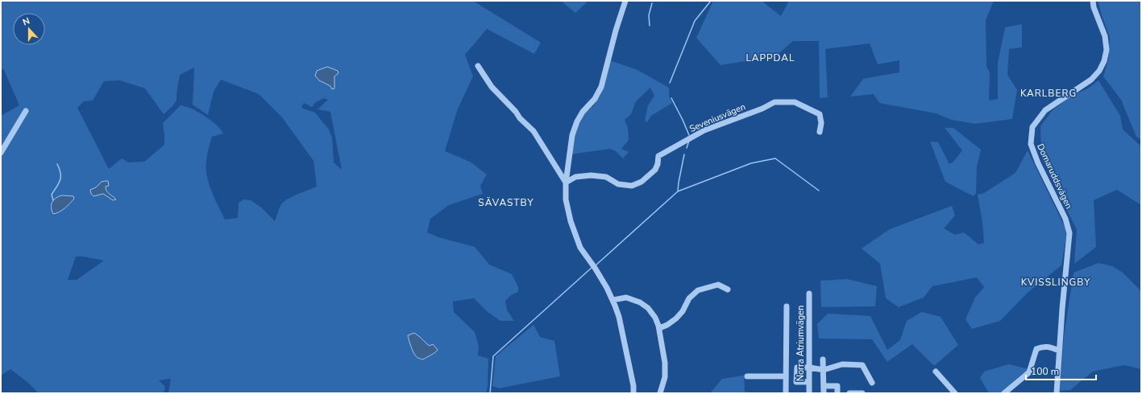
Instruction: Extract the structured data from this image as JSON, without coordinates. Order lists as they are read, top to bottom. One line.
{"streets":{"street":["Seveniusvägen","Domaruddsvägen","Norra Atriumvägen"]},"districts":["LAPPDAL","KARLBERG","SÄVASTBY","KVISSLINGBY"],"scale_bar":"100 m","north":"top"}
